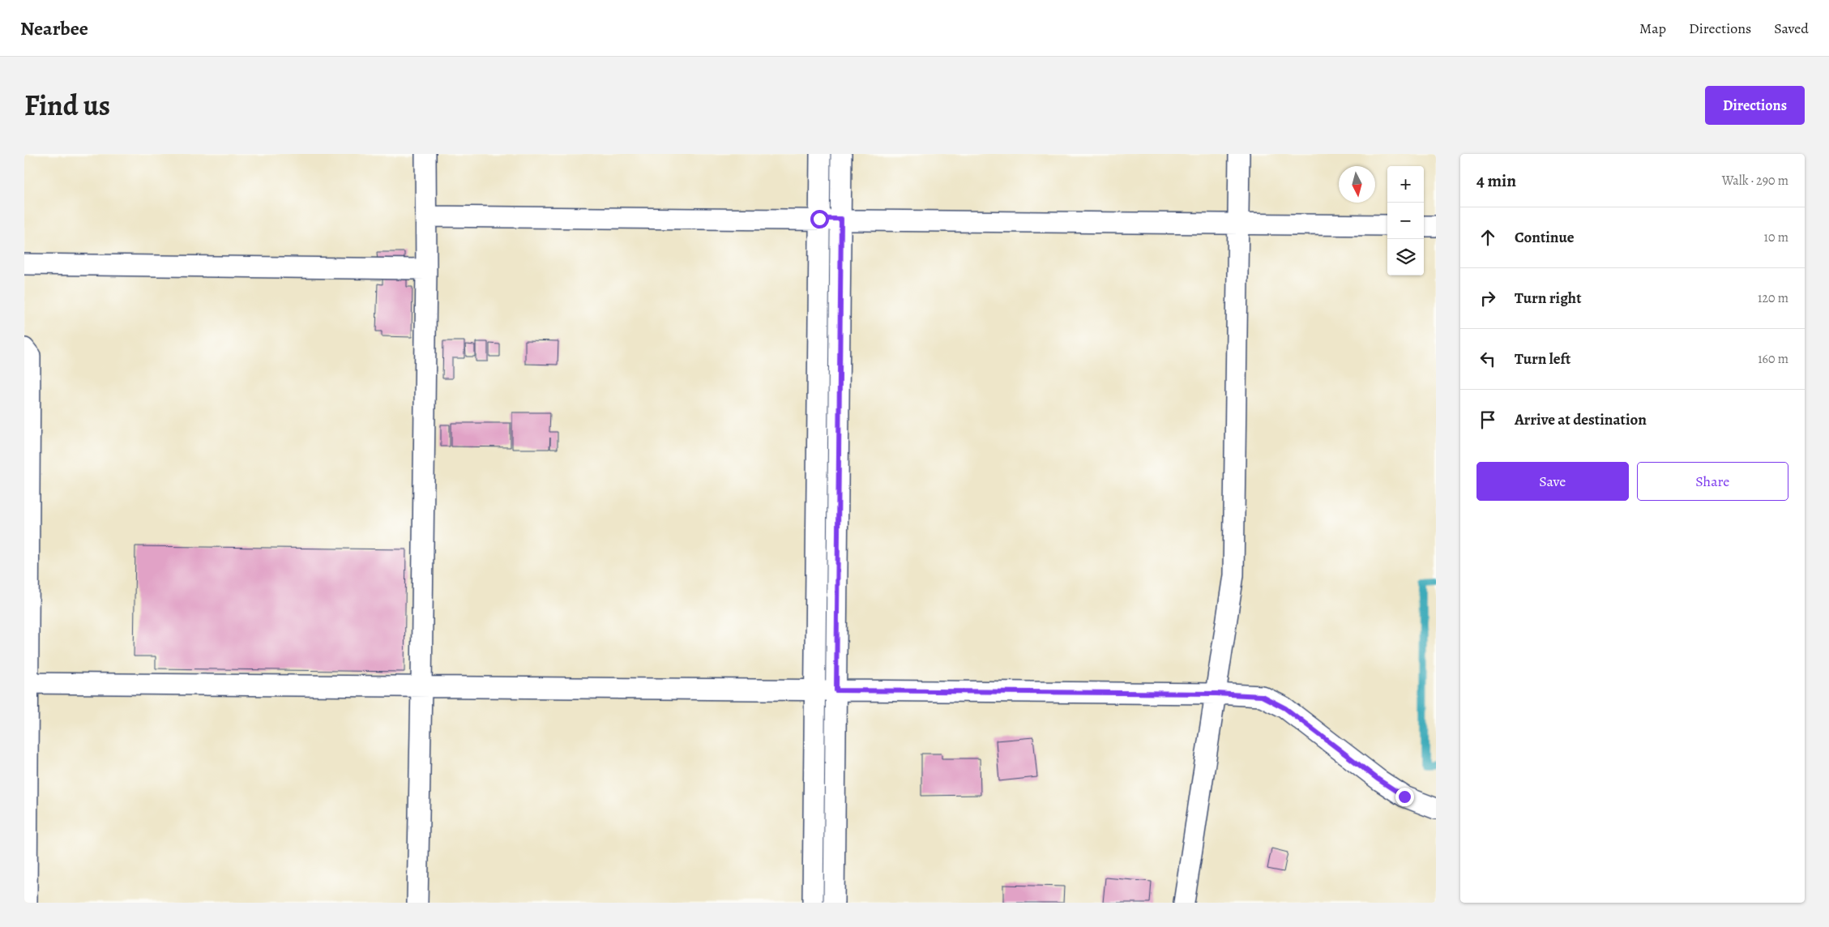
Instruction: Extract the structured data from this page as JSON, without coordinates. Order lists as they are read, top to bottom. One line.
{"north":"bottom","page":{"header":"Nearbee","nav":["Map","Directions","Saved"],"title":"Find us","buttons":["Directions",["Save","Share"]],"heading":["4 min","Walk · 290 m"],"map_buttons":["+","−"],"list":[["Continue","10 m"],["Turn right","120 m"],["Turn left","160 m"],"Arrive at destination"]}}
